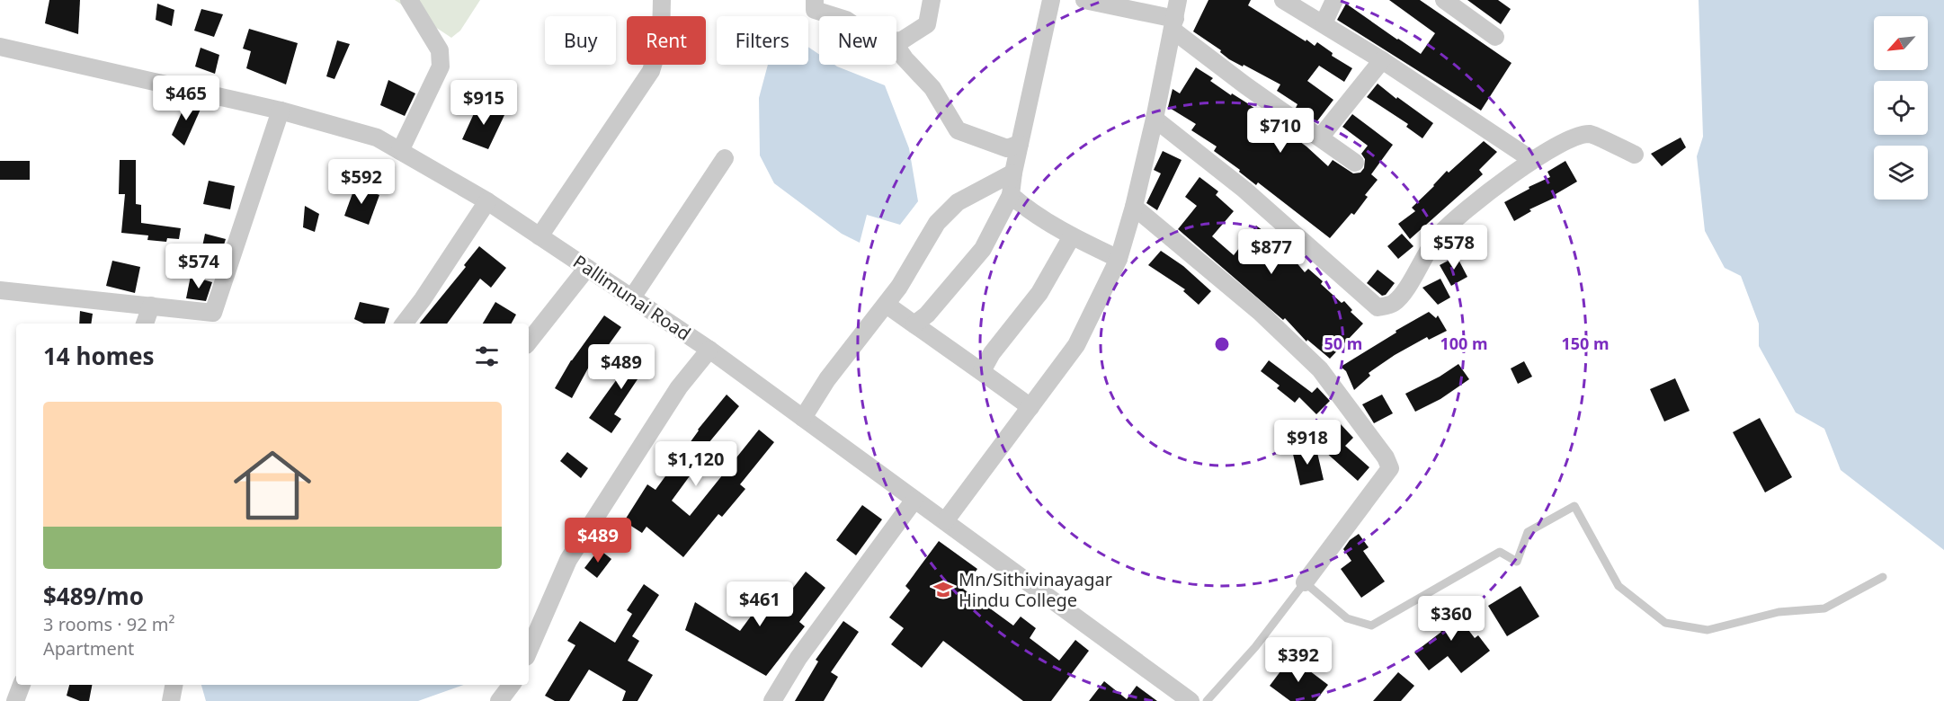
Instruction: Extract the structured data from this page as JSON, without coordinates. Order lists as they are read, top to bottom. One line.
{"streets":{"street":["Pallimunai Road"]},"places":{"school or university":["Mn/Sithivinayagar Hindu College"]},"north":"bottom left","page":{"chip":["Buy","Rent","Filters","New"],"price":["$465","$915","$710","$592","$578","$877","$574","$489","$918","$1,120","$489","$461","$360","$392"],"heading":"14 homes","list":[{"name":"$489/mo","note":"3 rooms · 92 m² · Apartment"}]},"rings":["50 m","100 m","150 m"]}
